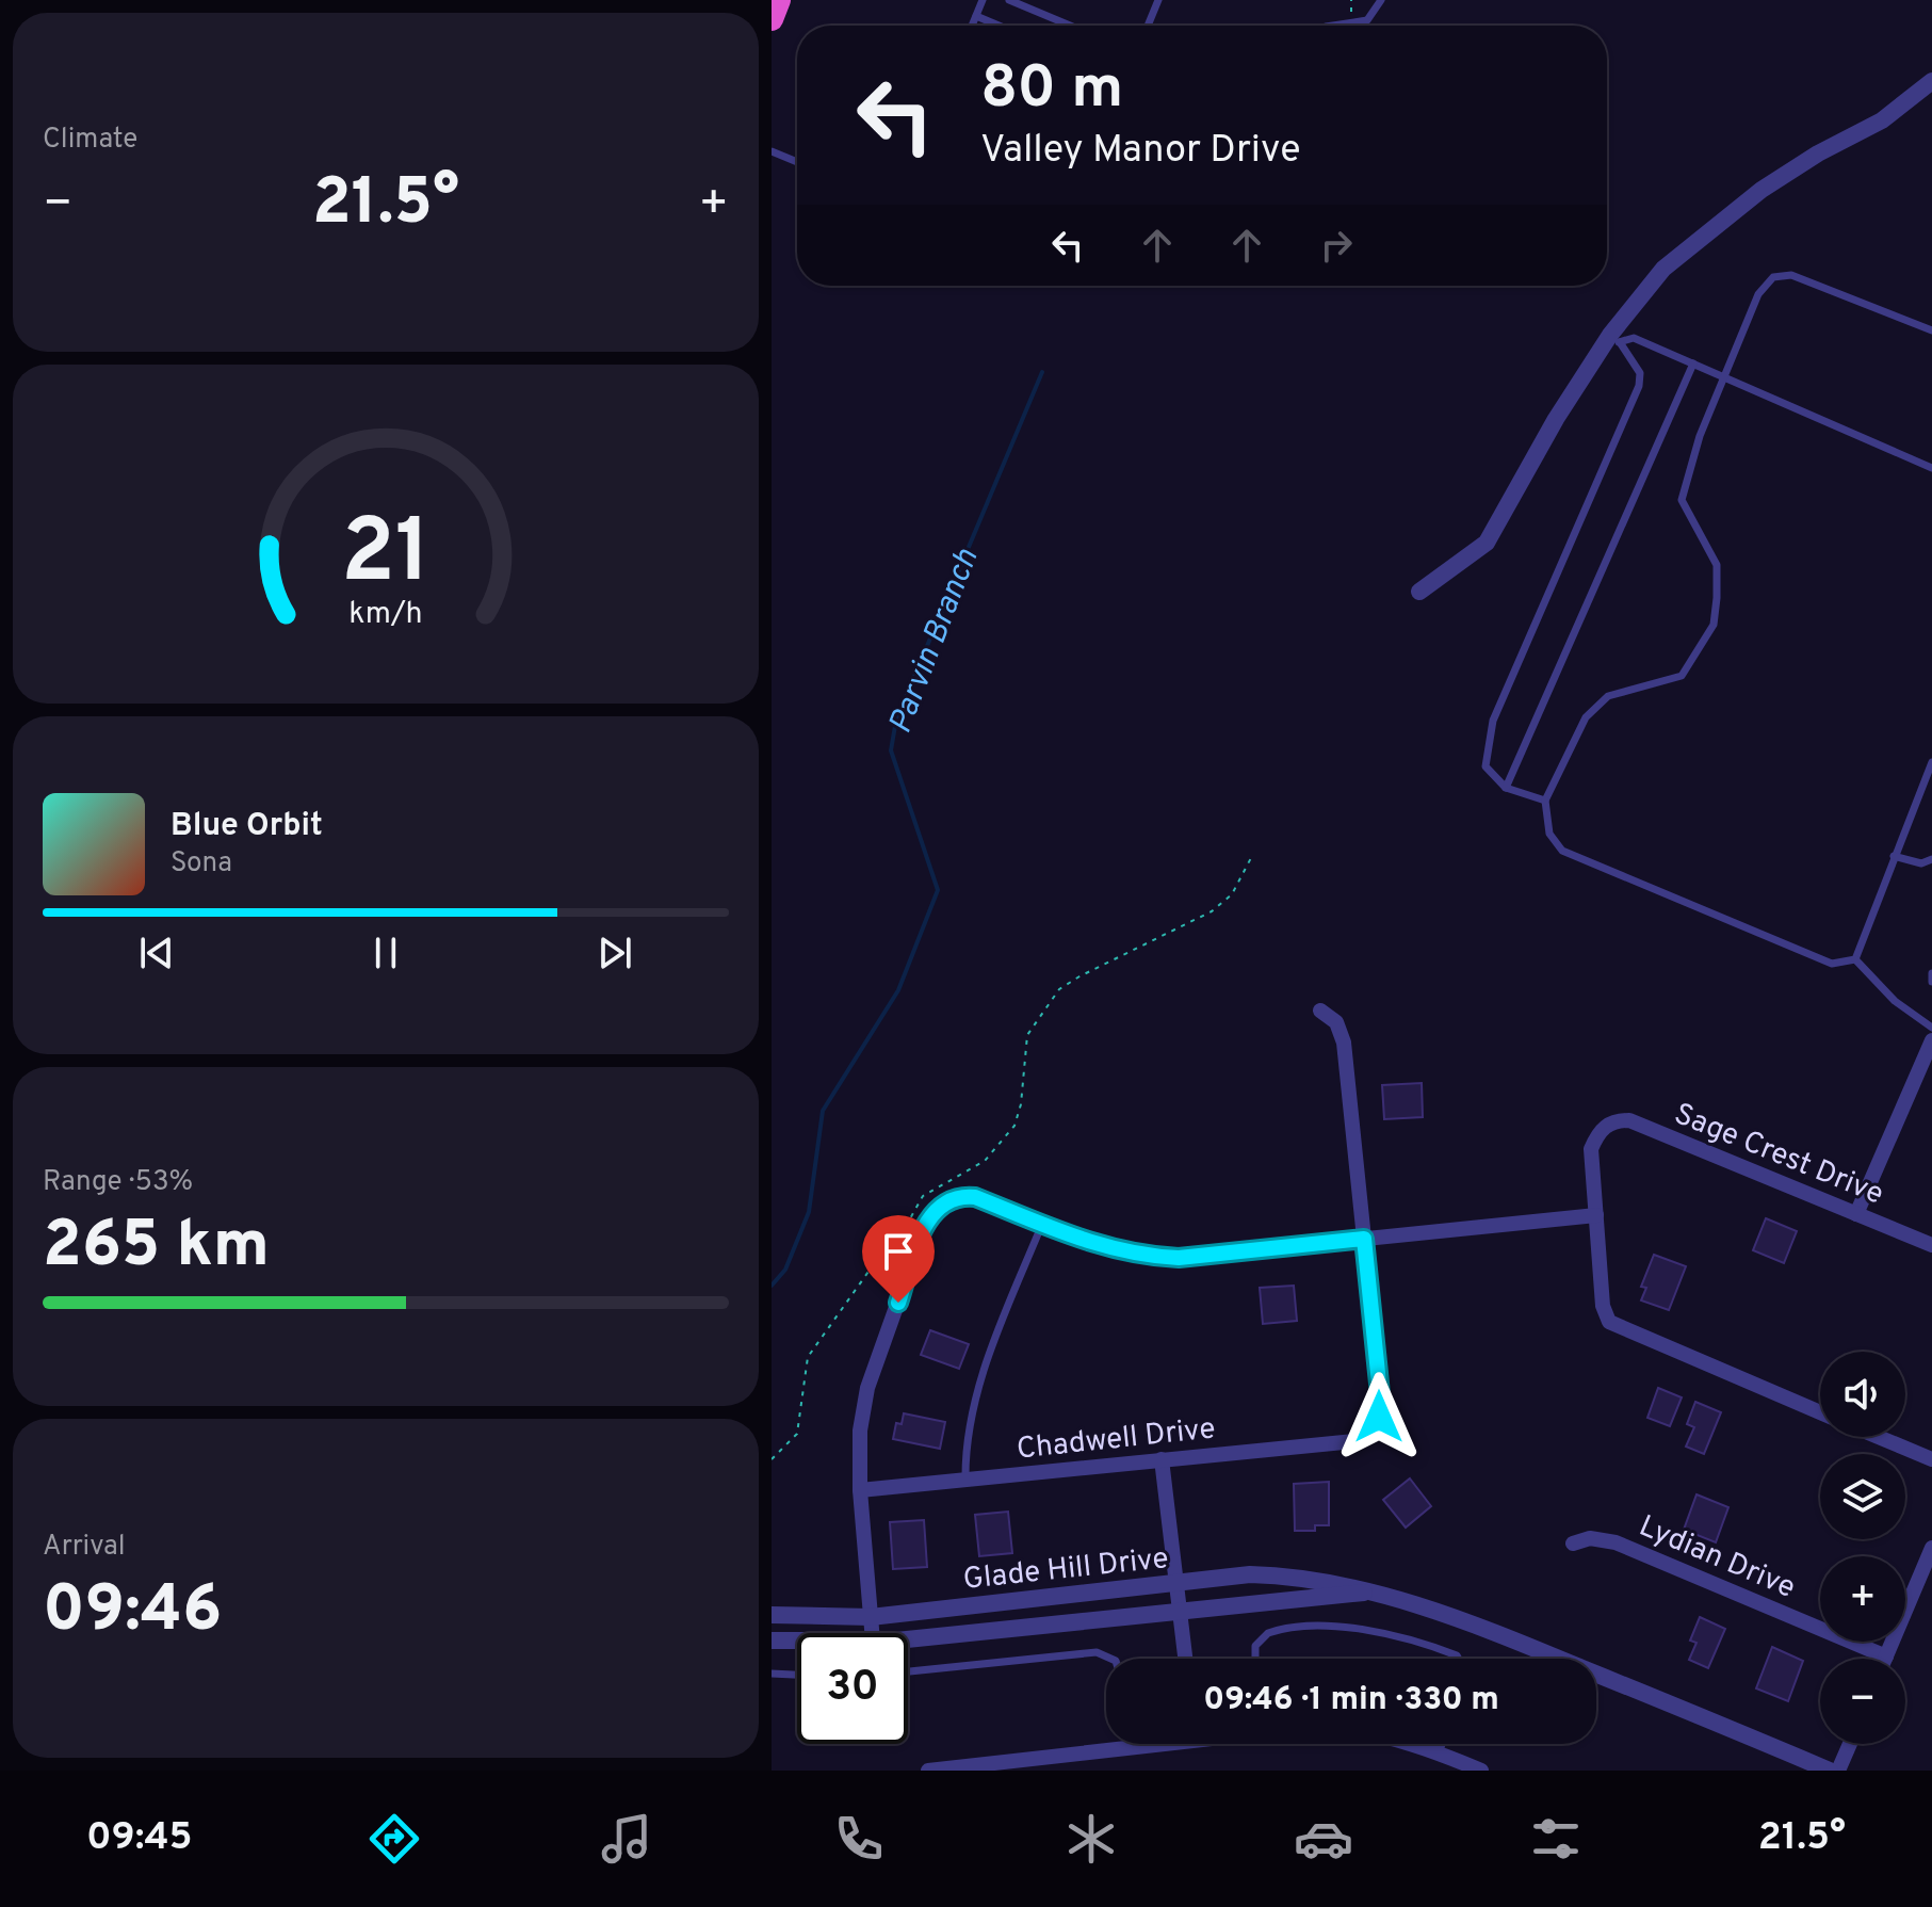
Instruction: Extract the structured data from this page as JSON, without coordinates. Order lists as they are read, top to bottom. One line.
{"streets":{"street":["Sage Crest Drive","Chadwell Drive","Lydian Drive","Glade Hill Drive"]},"water":["Parvin Branch"],"page":{"tile":["Climate",["Range · 53%","265 km"],["Arrival","09:46"]],"turn":["80 m","Valley Manor Drive"],"heat":["−","21.5°","+"],"song":["Blue Orbit","Sona"],"map_buttons":["+","−"],"limit":"30","trip":"09:46 · 1 min · 330 m","tabs":["09:45","21.5°"],"gauge":["21","km/h"]}}
